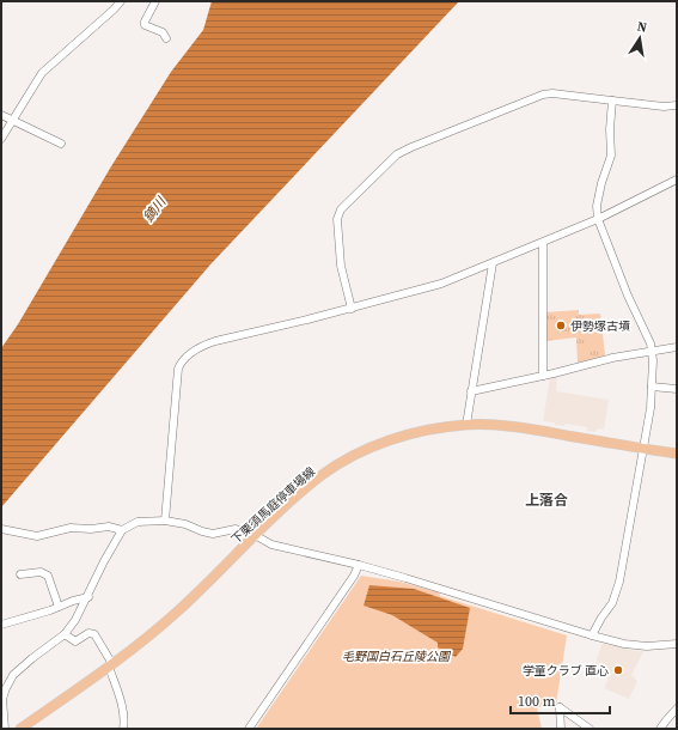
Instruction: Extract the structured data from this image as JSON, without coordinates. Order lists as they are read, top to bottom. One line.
{"streets":{"main road":["下栗須馬庭停車場線"]},"districts":["上落合"],"water":["鏑川"],"parks":["毛野国白石丘陵公園"],"places":["伊勢塚古墳","学童クラブ 直心"],"scale_bar":"100 m","north":"top"}
